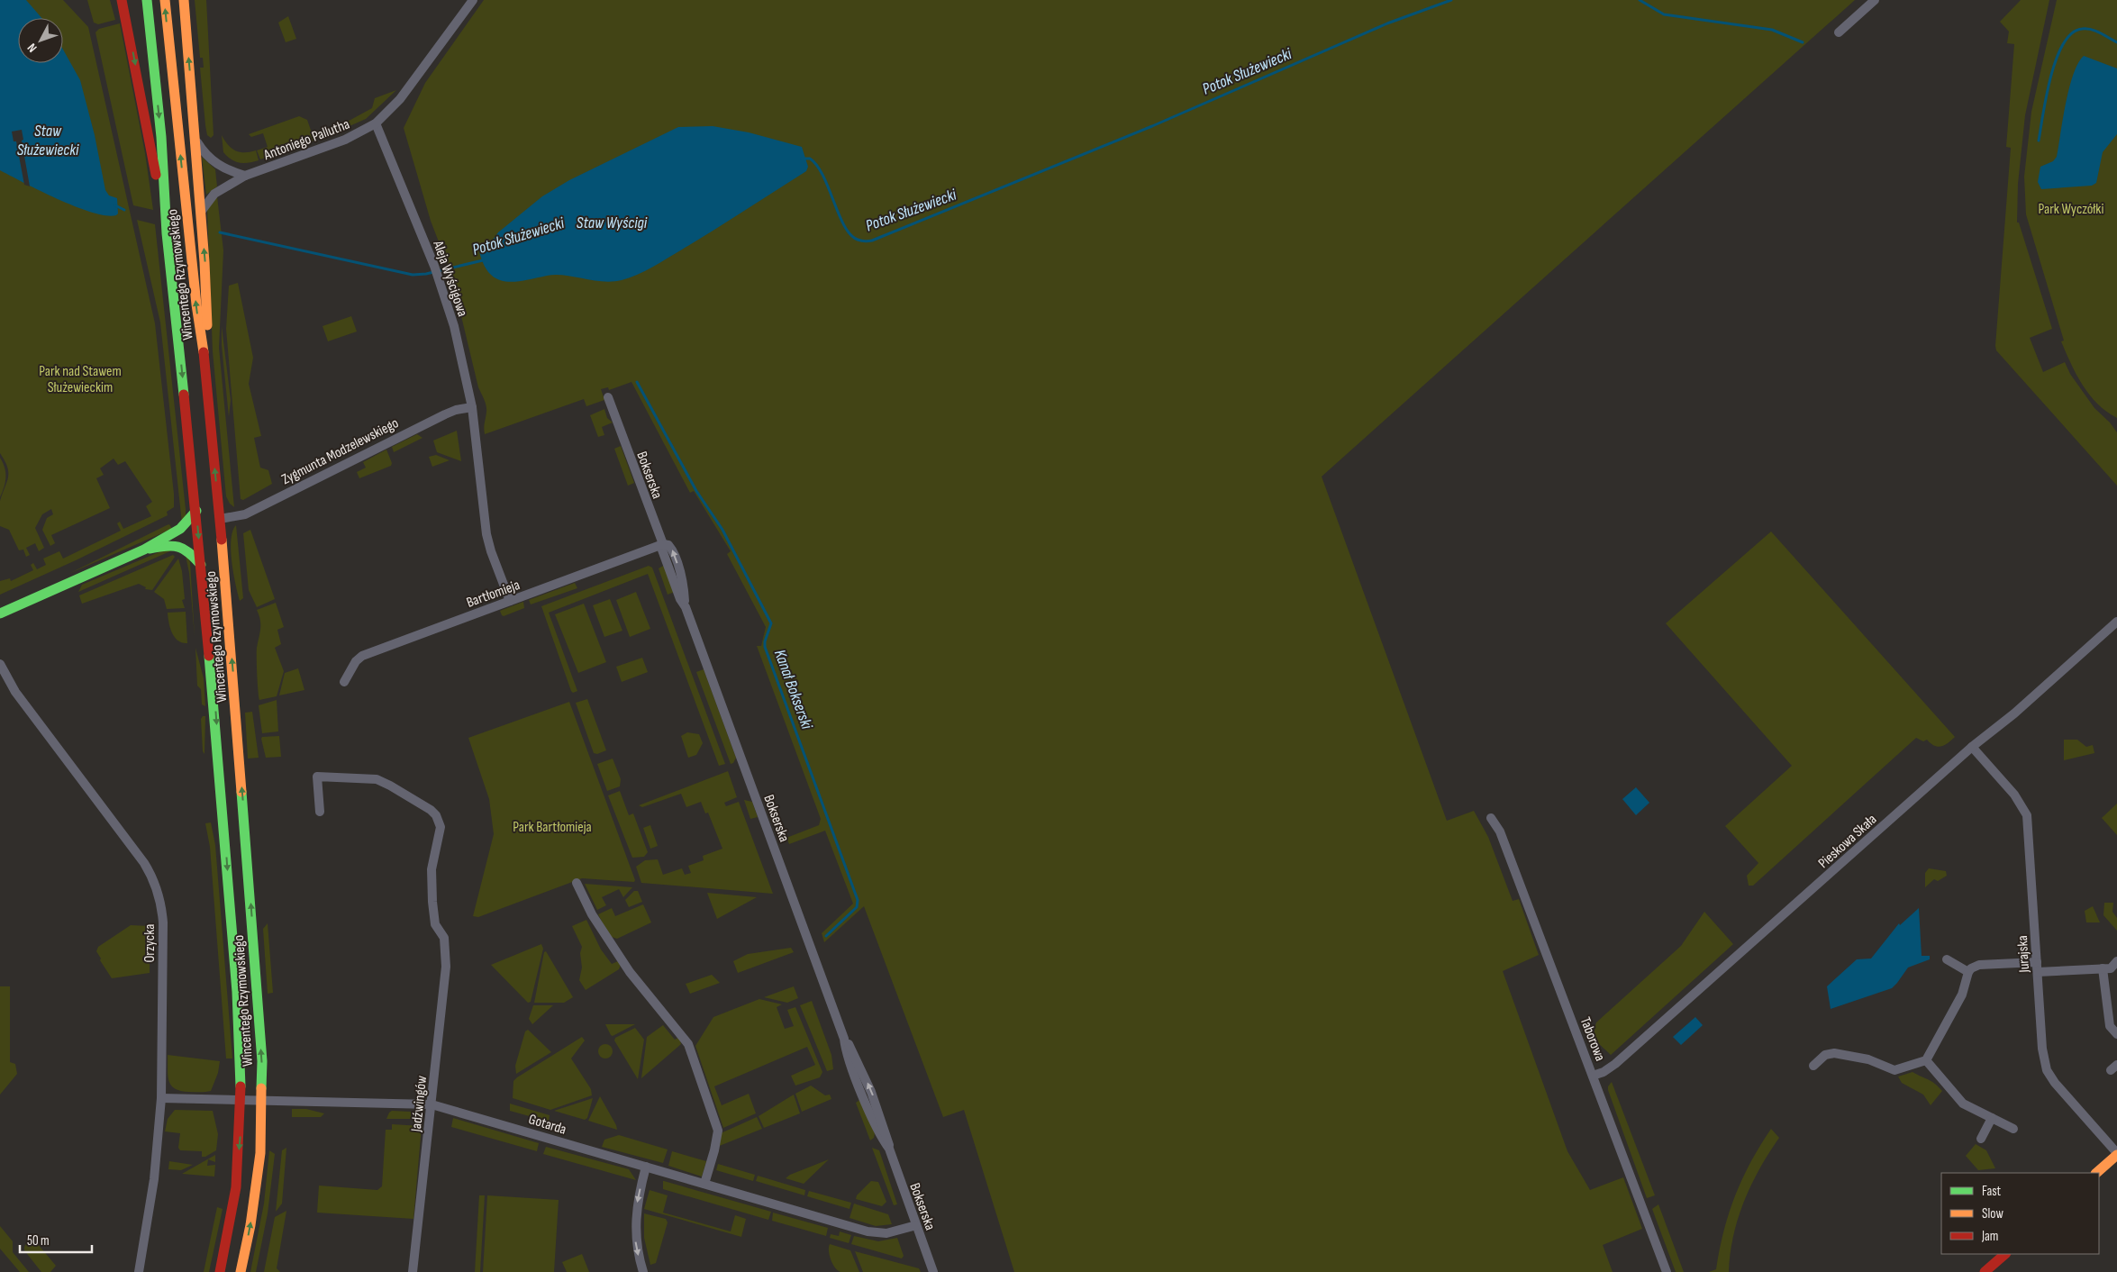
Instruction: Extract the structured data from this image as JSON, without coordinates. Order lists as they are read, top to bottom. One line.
{"streets":{"main road":["Wincentego Rzymowskiego"],"street":["Antoniego Pallutha","Aleja Wyścigowa","Zygmunta Modzelewskiego","Bokserska","Bartłomieja","Pieskowa Skała","Orzycka","Jurajska","Taborowa","Jadźwingów","Gotarda"]},"crossings":[["Antoniego Pallutha","Wincentego Rzymowskiego"],["Antoniego Pallutha","Aleja Wyścigowa"],["Wincentego Rzymowskiego","Zygmunta Modzelewskiego"],["Wincentego Rzymowskiego","Gotarda"],["Aleja Wyścigowa","Zygmunta Modzelewskiego"],["Aleja Wyścigowa","Bartłomieja"],["Bokserska","Bartłomieja"],["Bokserska","Gotarda"],["Pieskowa Skała","Jurajska"],["Pieskowa Skała","Taborowa"],["Orzycka","Gotarda"],["Jadźwingów","Gotarda"]],"water":["Potok Służewiecki","Staw Służewiecki","Staw Wyścigi","Kanał Bokserski"],"parks":["Park Wyczółki","Park nad Stawem Służewieckim","Park Bartłomieja"],"legend":["Fast","Slow","Jam"],"scale_bar":"50 m","north":"bottom left"}
